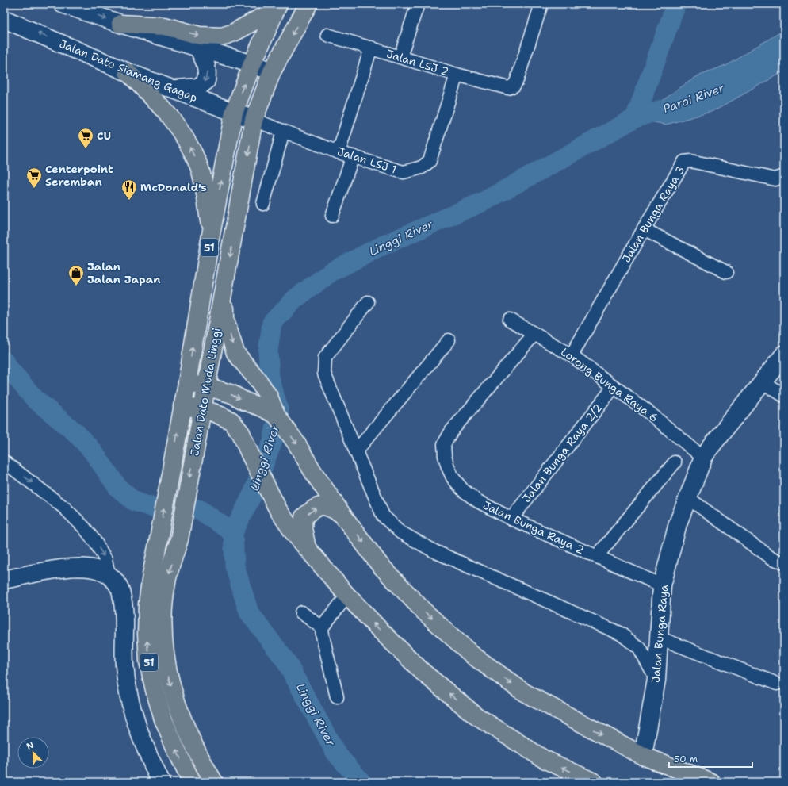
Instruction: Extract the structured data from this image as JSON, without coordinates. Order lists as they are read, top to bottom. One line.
{"streets":{"main road":["51","Jalan Dato Muda Linggi"],"street":["Jalan LSJ 2","Jalan Dato Siamang Gagap","Jalan LSJ 1","Jalan Bunga Raya 3","Lorong Bunga Raya 6","Jalan Bunga Raya 2/2","Jalan Bunga Raya 2","Jalan Bunga Raya"]},"crossings":[["Jalan LSJ 2","Jalan LSJ 1"],["Jalan Dato Siamang Gagap","Jalan LSJ 1"],["Jalan Dato Siamang Gagap","Jalan Dato Muda Linggi"],["Jalan LSJ 1","Jalan Dato Muda Linggi"],["Jalan Bunga Raya 3","Lorong Bunga Raya 6"],["Lorong Bunga Raya 6","Jalan Bunga Raya 2/2"],["Lorong Bunga Raya 6","Jalan Bunga Raya 2"],["Lorong Bunga Raya 6","Jalan Bunga Raya"],["Jalan Bunga Raya 2/2","Jalan Bunga Raya 2"],["Jalan Bunga Raya 2","Jalan Bunga Raya"]],"water":["Paroi River","Linggi River"],"places":{"supermarket":["CU","Centerpoint Seremban"],"restaurant":["McDonald's"],"shop":["Jalan Jalan Japan"]},"scale_bar":"50 m","north":"top left"}
